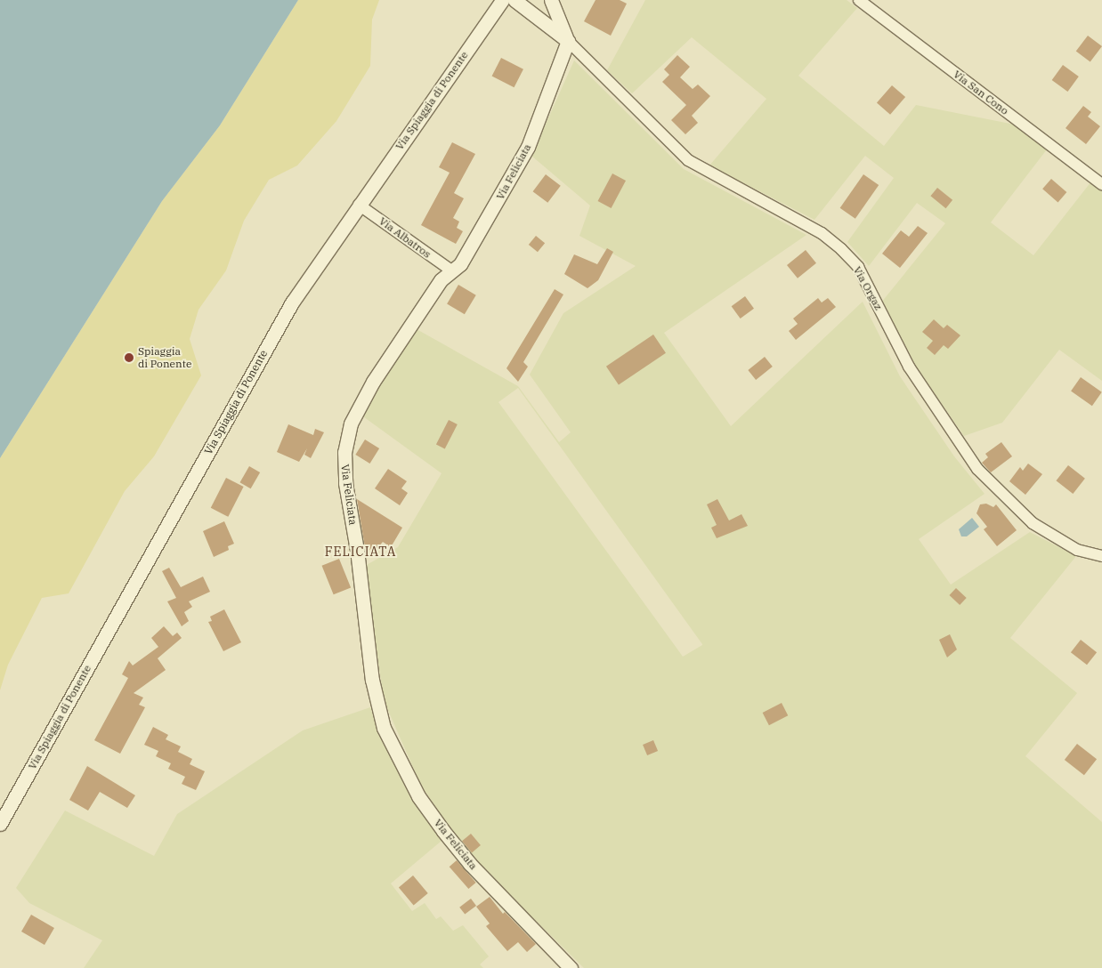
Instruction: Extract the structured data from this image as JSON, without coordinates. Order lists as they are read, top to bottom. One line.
{"streets":{"street":["Via San Cono","Via Spiaggia di Ponente","Via Feliciata","Via Albatros","Via Orgaz"]},"crossings":[["Via Spiaggia di Ponente","Via Albatros"],["Via Feliciata","Via Albatros"],["Via Feliciata","Via Orgaz"]],"districts":["FELICIATA"],"places":["Spiaggia di Ponente"]}
